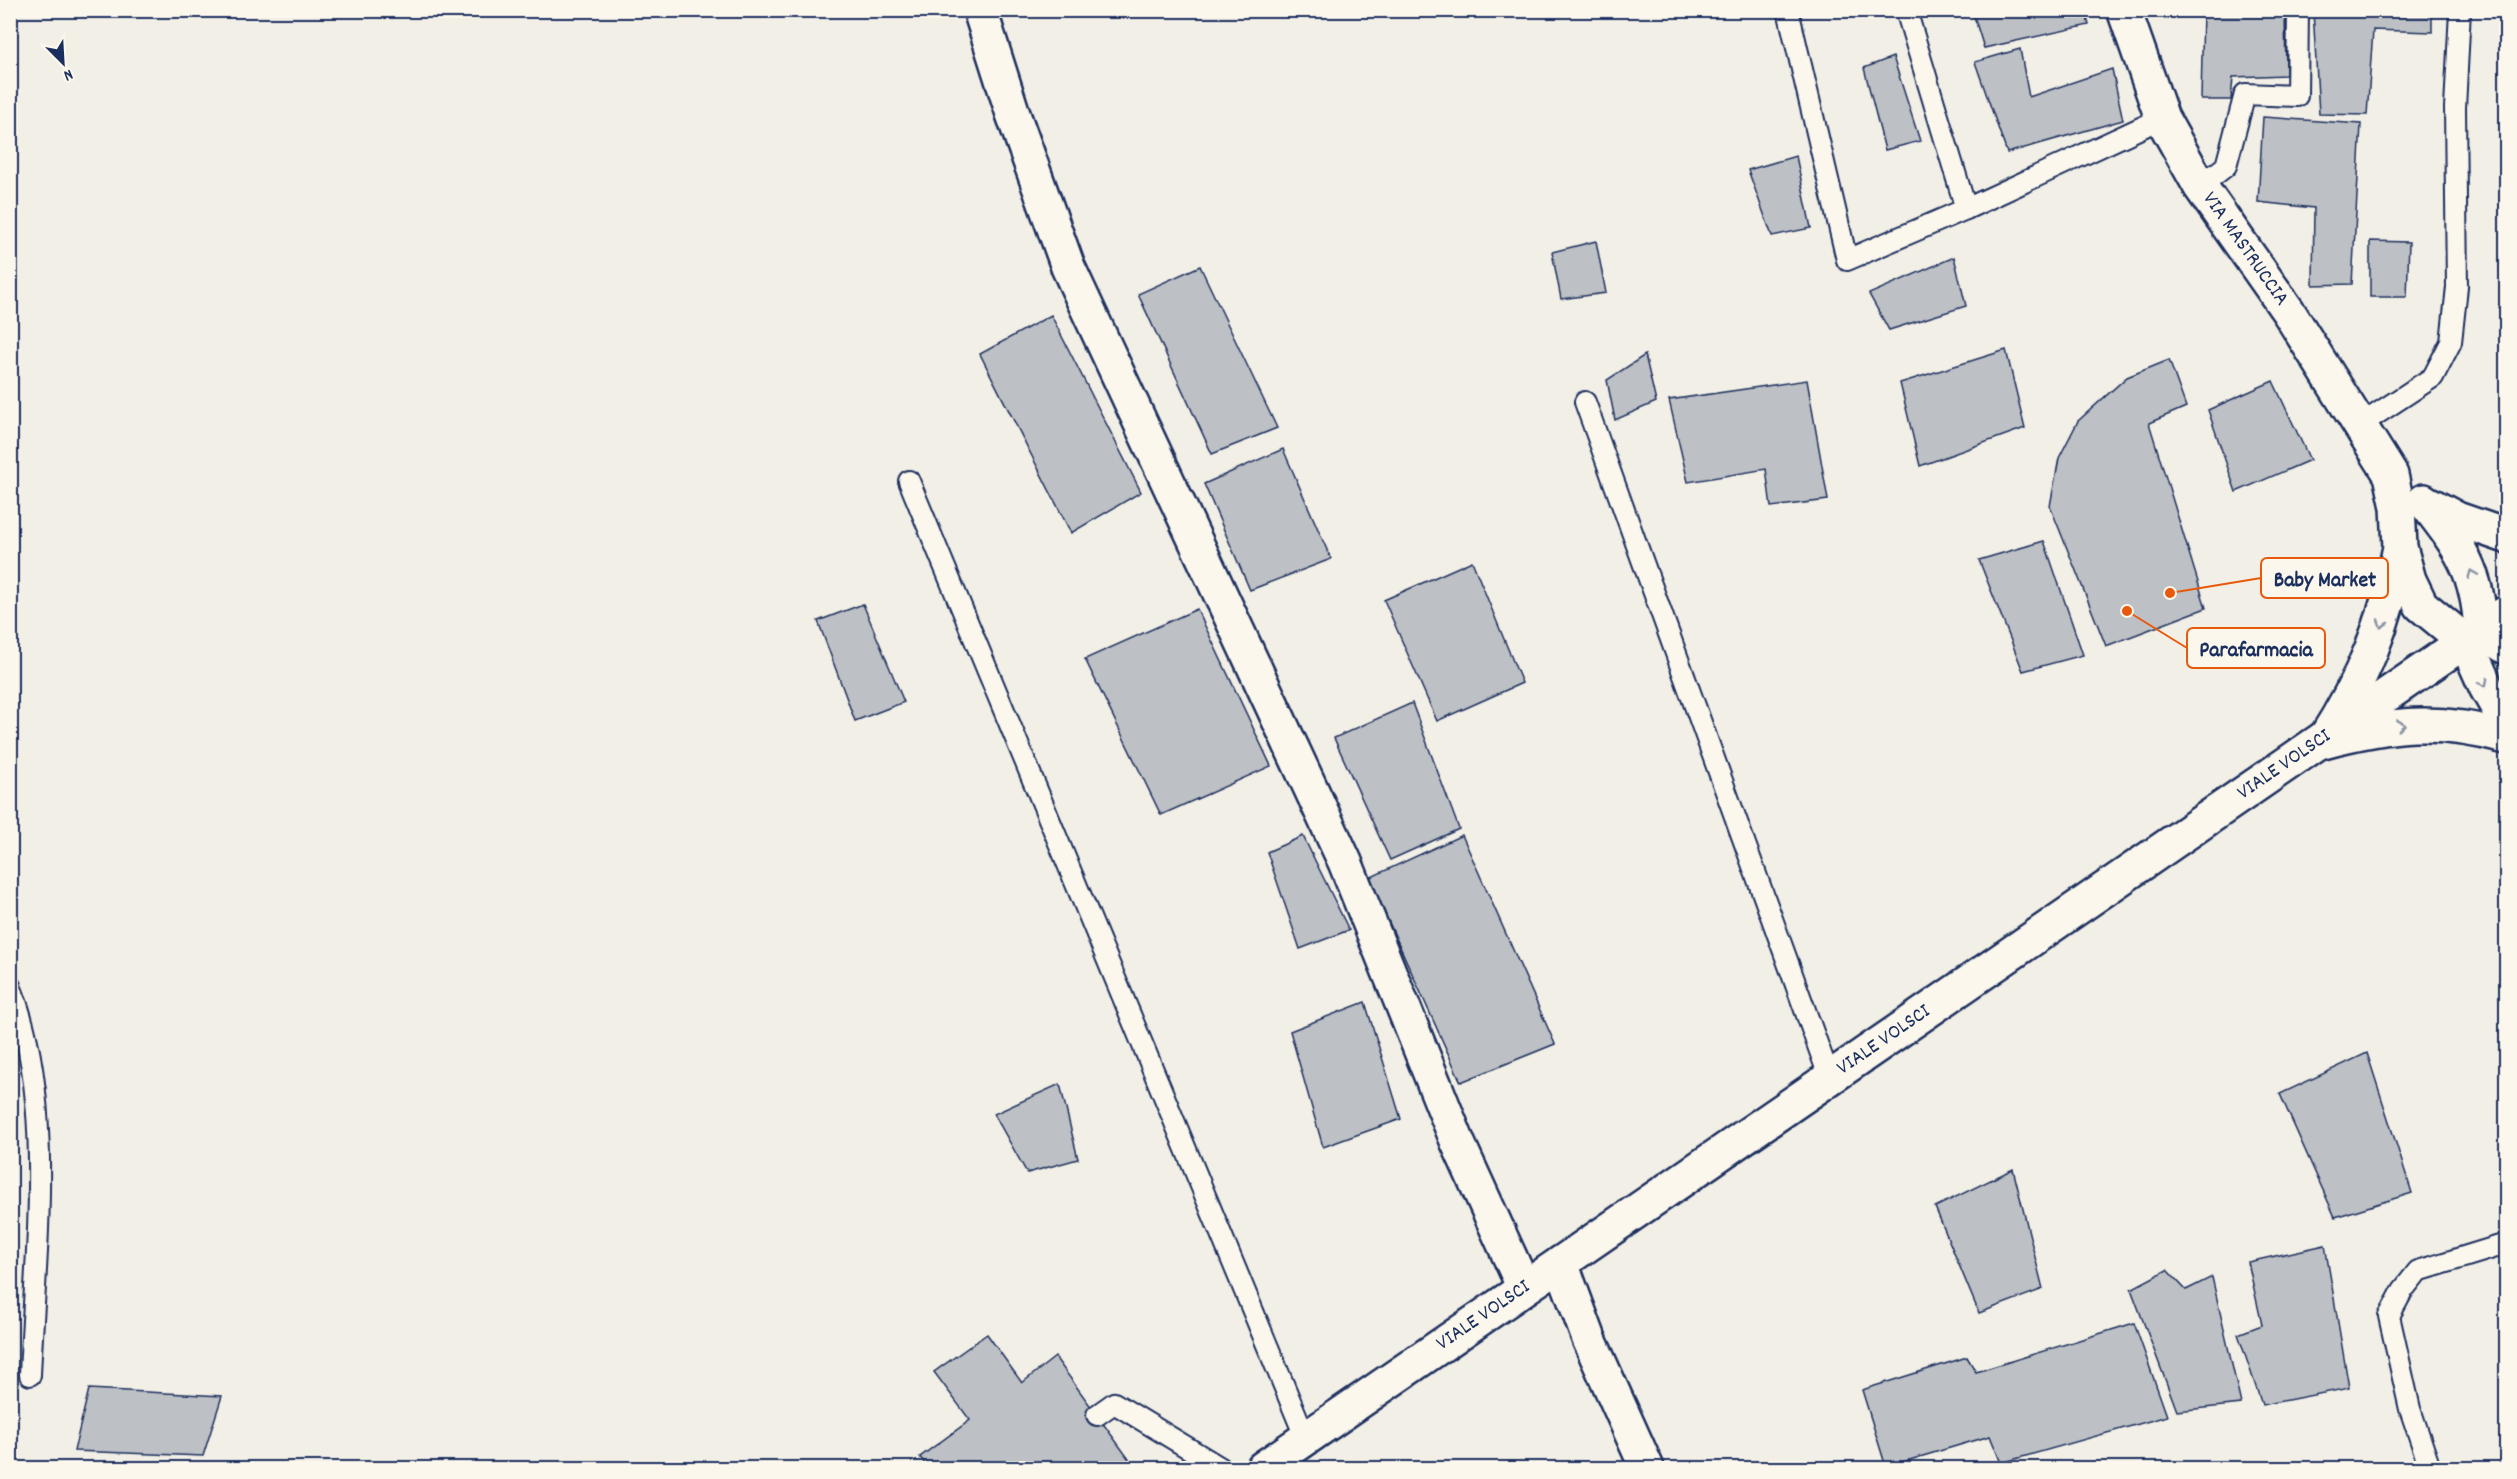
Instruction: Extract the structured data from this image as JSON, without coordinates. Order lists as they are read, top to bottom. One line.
{"streets":{"street":["VIA MASTRUCCIA","VIALE VOLSCI"]},"places":["Baby Market","Parafarmacia"],"north":"bottom right"}
